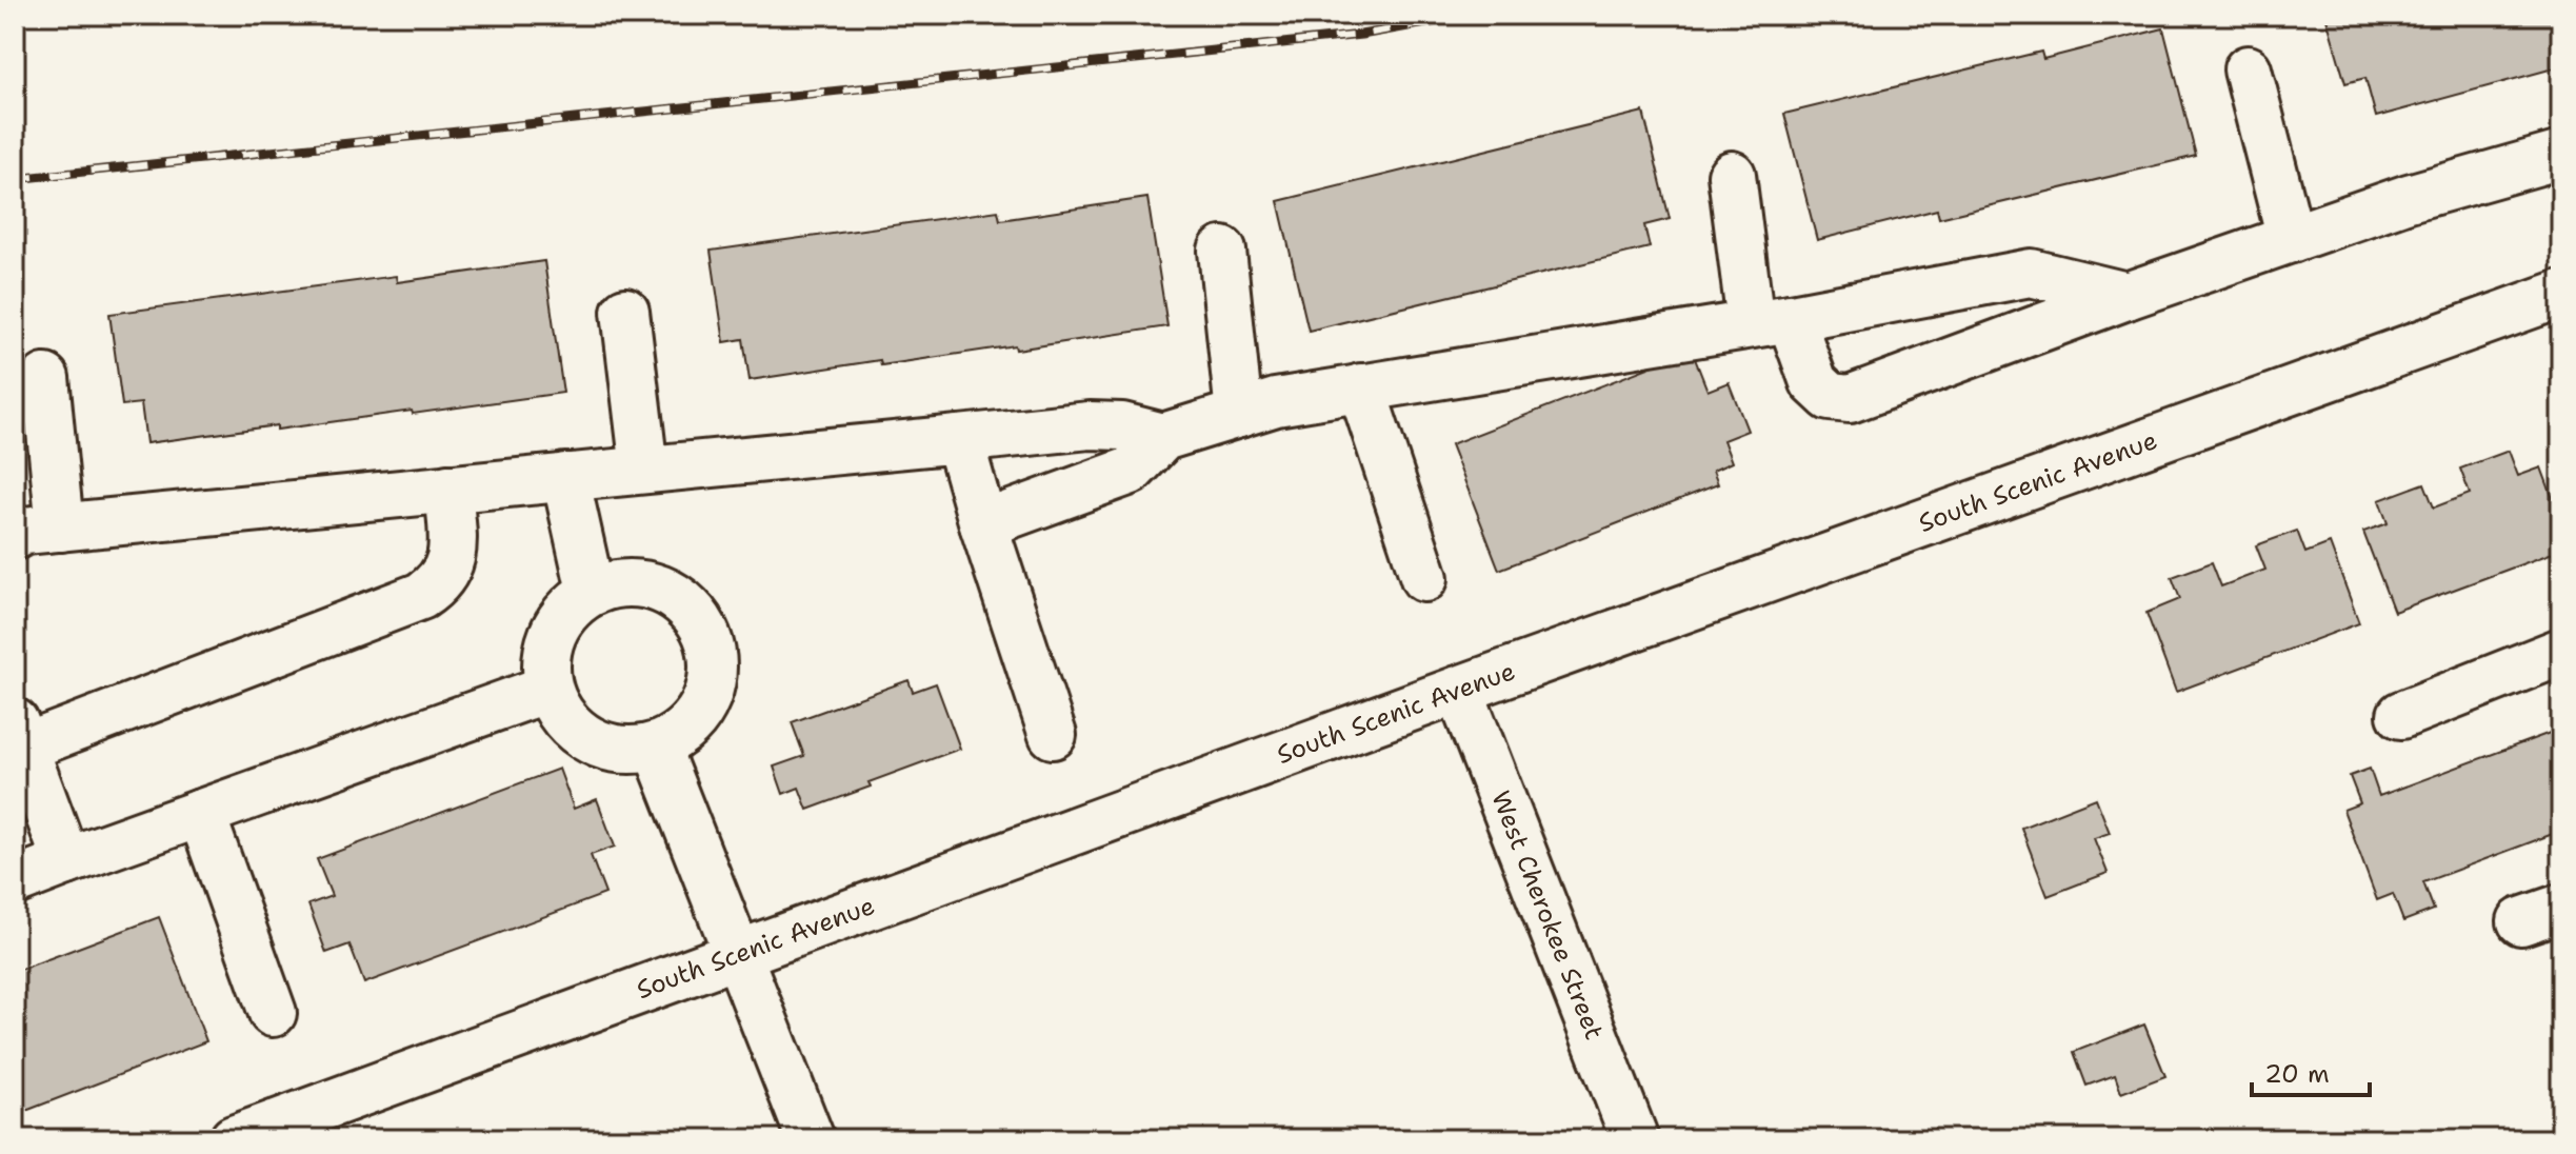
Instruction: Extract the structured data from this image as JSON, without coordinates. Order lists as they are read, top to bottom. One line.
{"streets":{"main road":["South Scenic Avenue","West Cherokee Street"]},"crossings":[["South Scenic Avenue","West Cherokee Street"]],"scale_bar":"20 m"}
